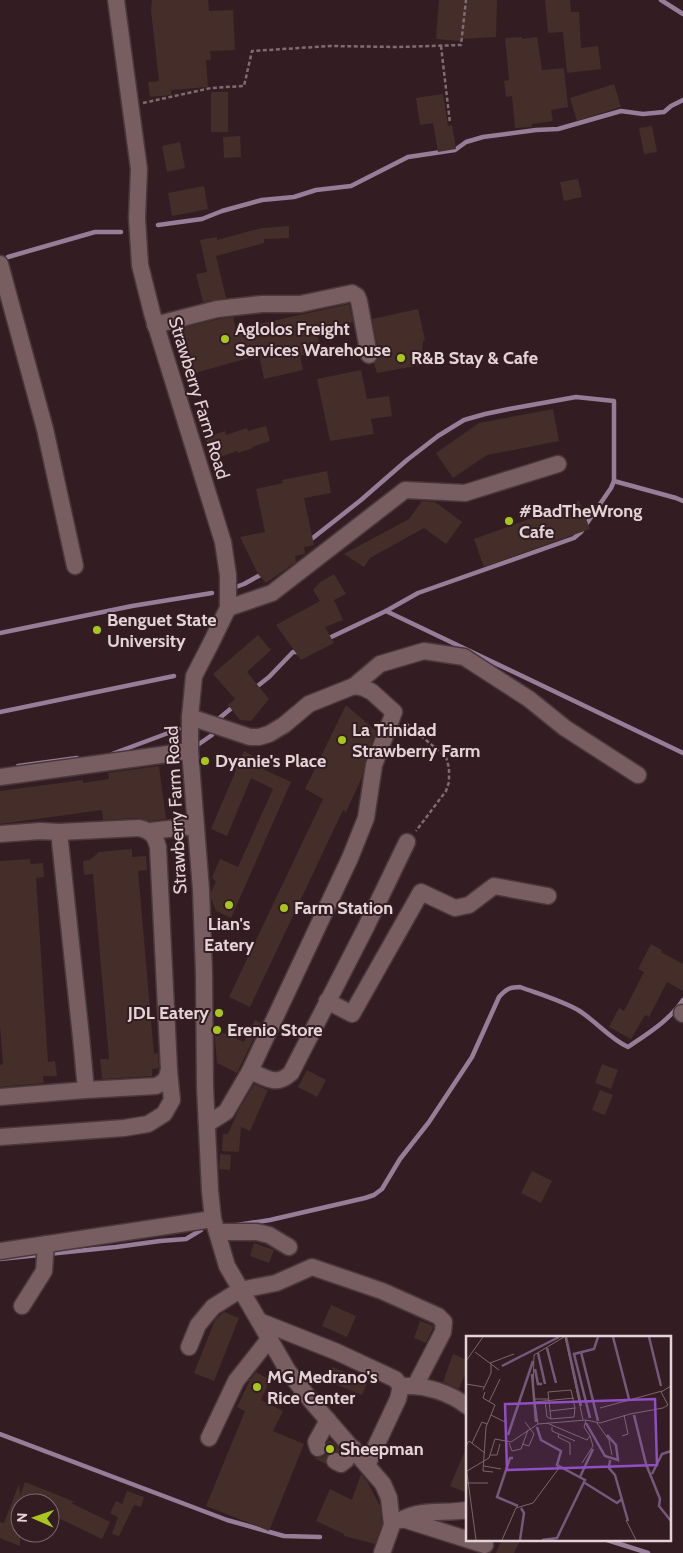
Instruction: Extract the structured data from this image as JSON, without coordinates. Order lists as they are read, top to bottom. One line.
{"streets":{"street":["Strawberry Farm Road"]},"places":["Aglolos Freight Services Warehouse","R&B Stay & Cafe","#BadTheWrong Cafe","Benguet State University","La Trinidad Strawberry Farm","Dyanie's Place","Lian's Eatery","Farm Station","JDL Eatery","Erenio Store","MG Medrano's Rice Center","Sheepman"],"north":"left"}
